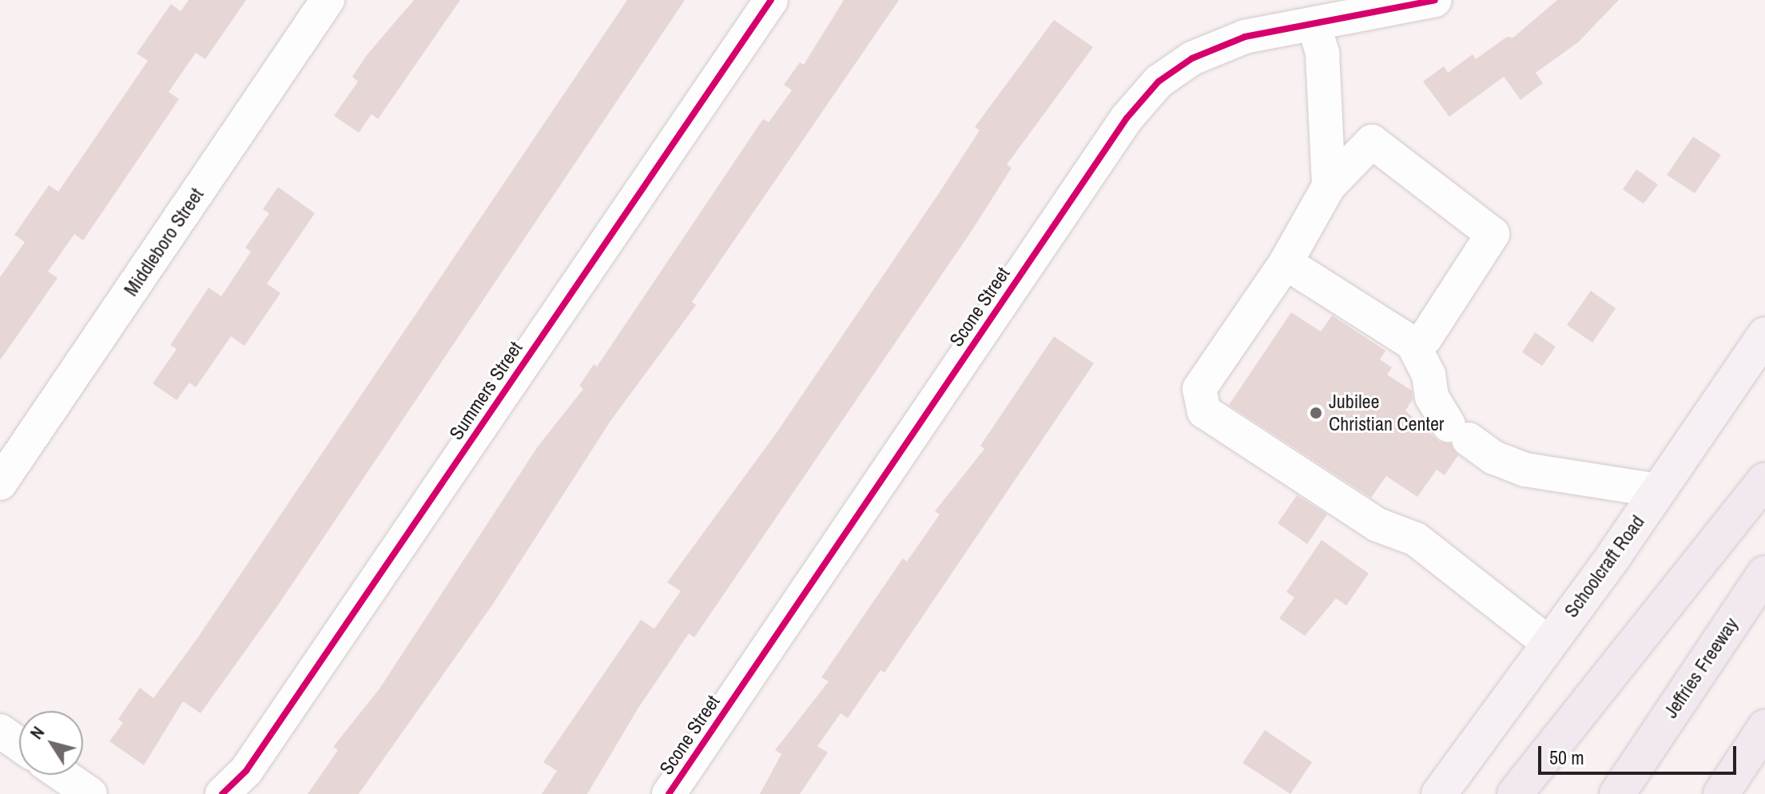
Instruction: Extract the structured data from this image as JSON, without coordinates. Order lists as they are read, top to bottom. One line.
{"streets":{"highway":["Jeffries Freeway"],"main road":["Schoolcraft Road"],"street":["Middleboro Street","Scone Street","Summers Street"]},"places":["Jubilee Christian Center"],"scale_bar":"50 m","north":"top left"}
